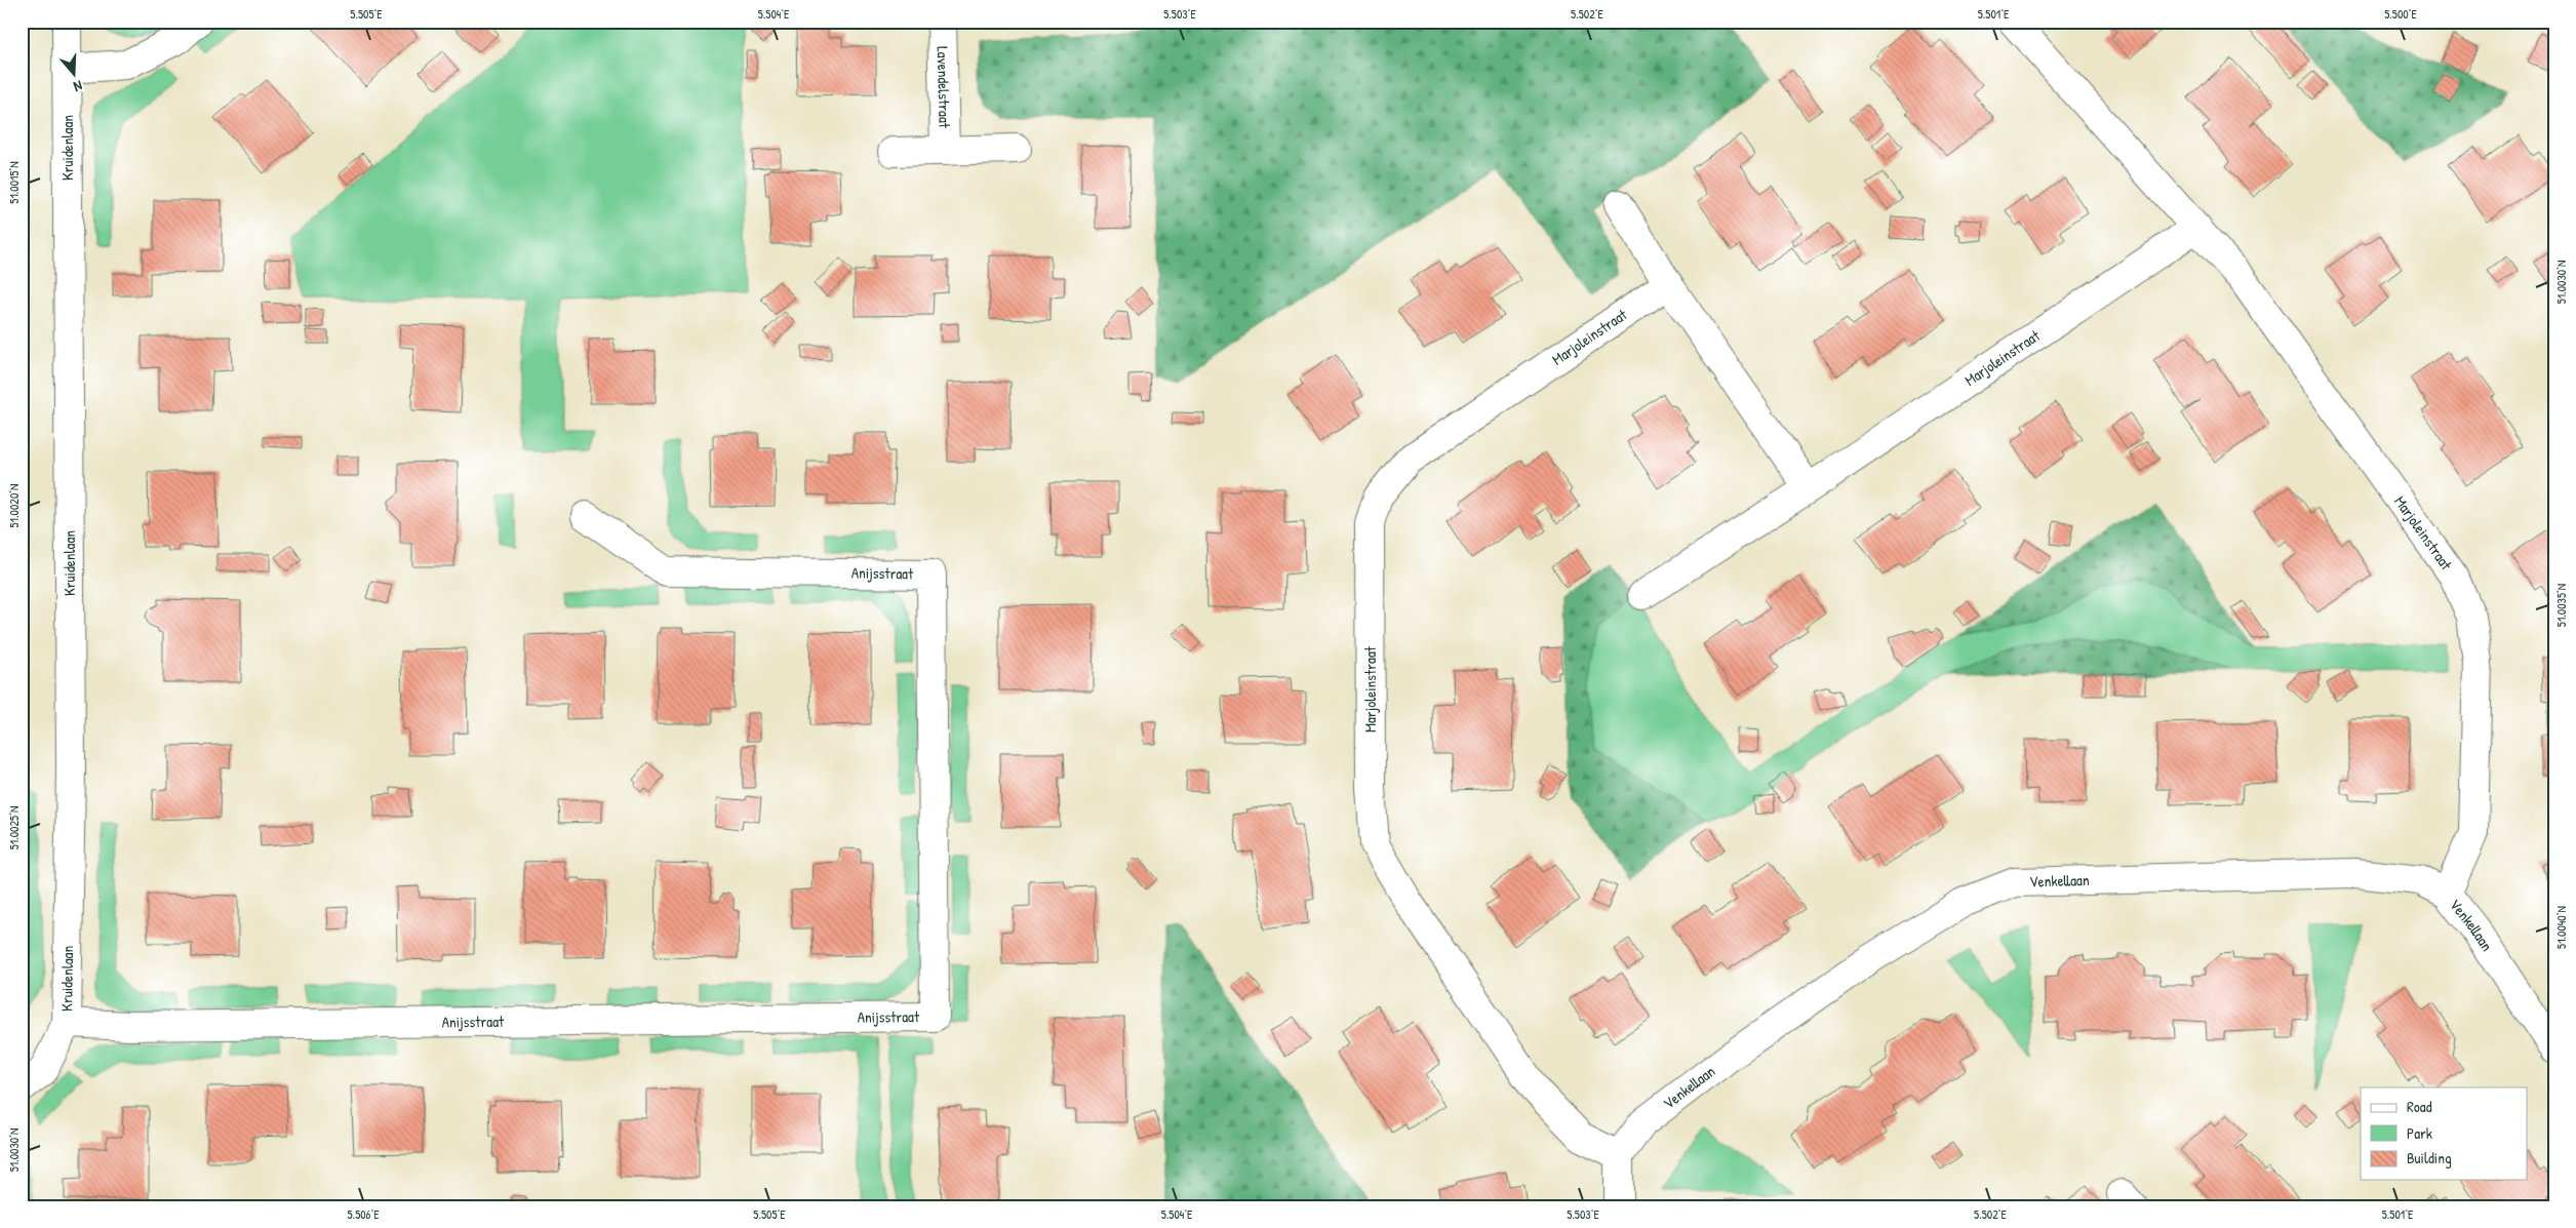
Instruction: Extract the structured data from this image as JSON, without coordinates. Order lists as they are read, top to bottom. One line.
{"streets":{"street":["Lavendelstraat","Kruidenlaan","Marjoleinstraat","Anijsstraat","Venkellaan"]},"crossings":[["Kruidenlaan","Anijsstraat"],["Marjoleinstraat","Venkellaan"]],"legend":["Road","Park","Building"],"north":"bottom","coordinates":["5.505°E","5.504°E","5.503°E","5.502°E","5.501°E","5.500°E","51.0015°N","51.0030°N","51.0020°N","51.0035°N","51.0025°N","51.0040°N","5.506°E"]}
